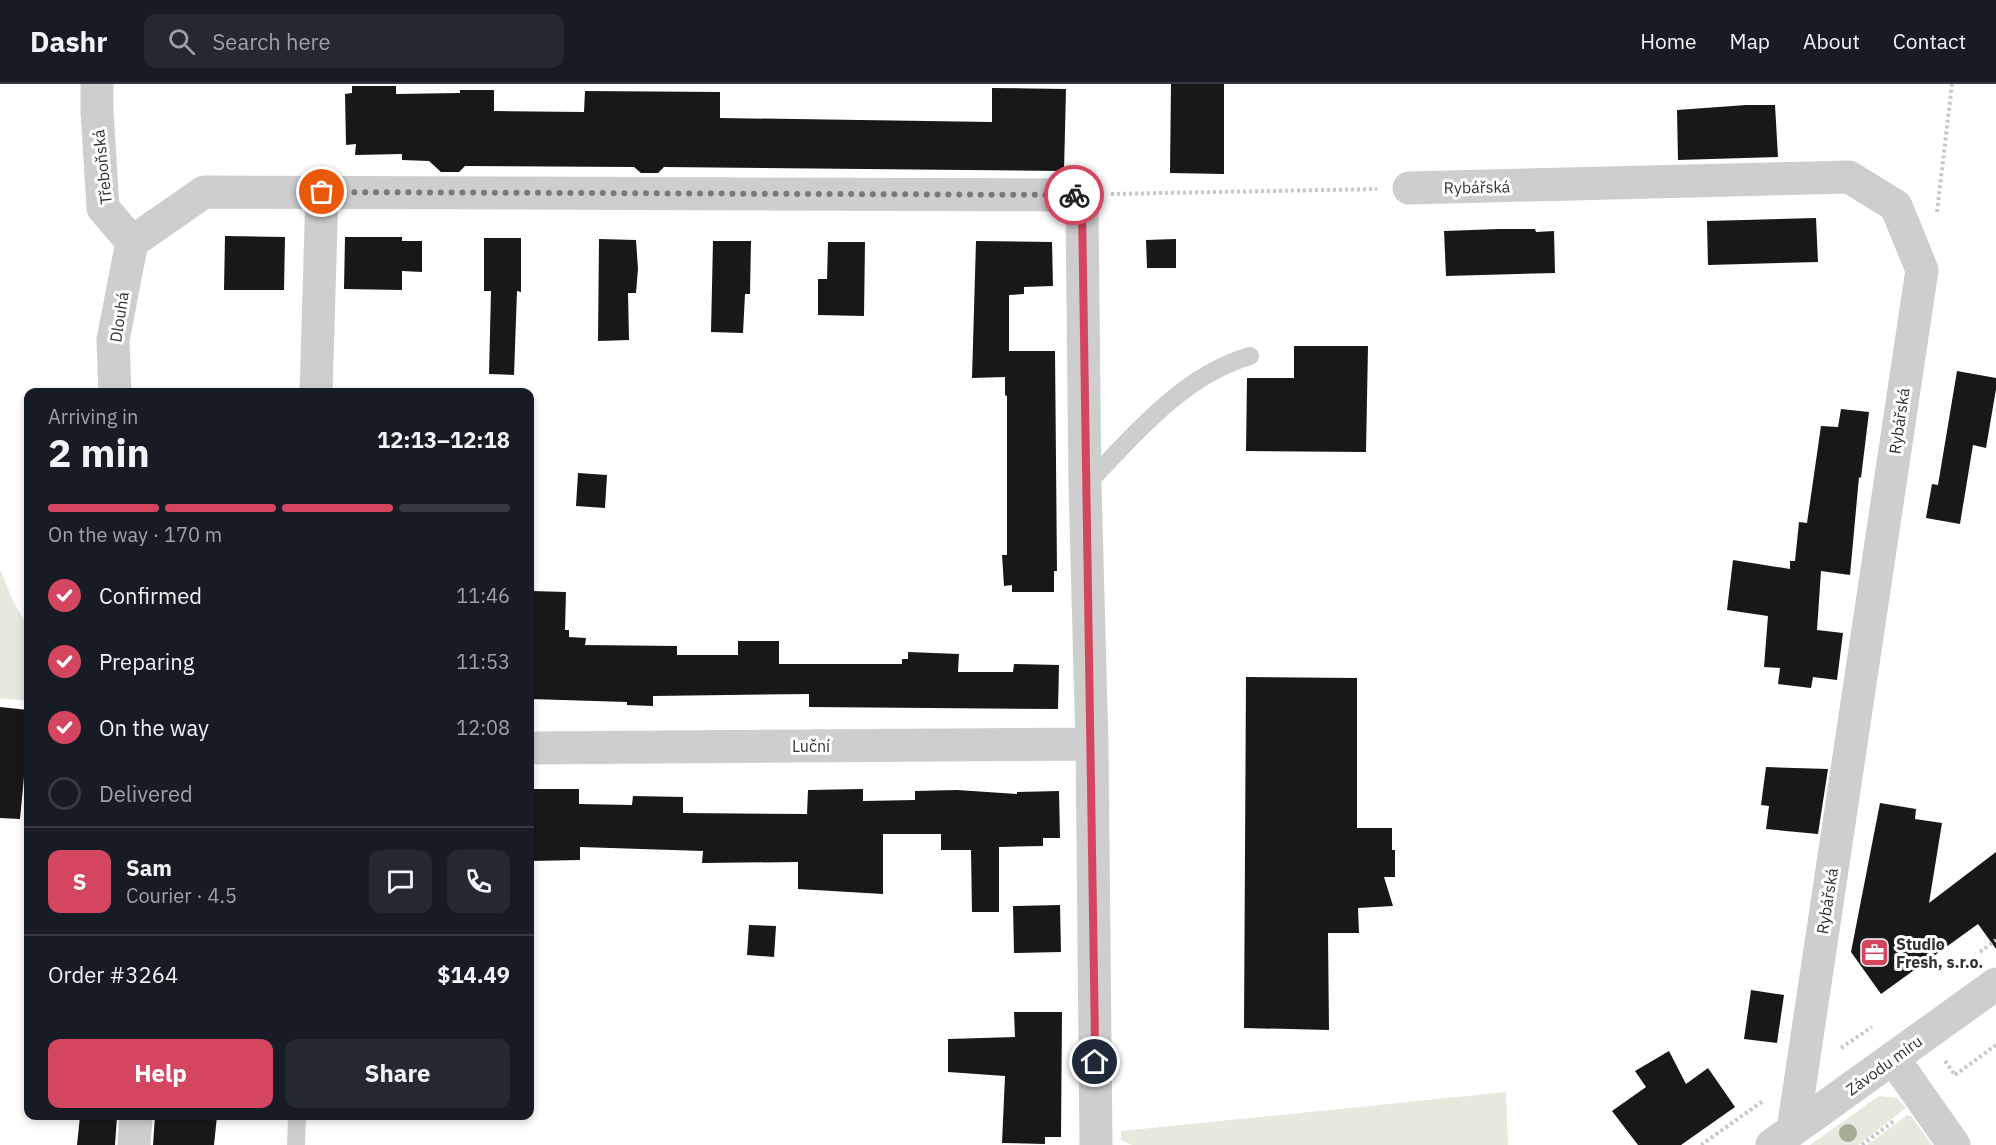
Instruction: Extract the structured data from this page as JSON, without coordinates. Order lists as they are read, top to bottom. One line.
{"streets":{"street":["Třeboňská","Rybářská","Dlouhá","Luční","Závodu míru"]},"crossings":[["Třeboňská","Dlouhá"],["Rybářská","Závodu míru"]],"places":{"office":["Studio Fresh, s.r.o."]},"page":{"header":"Dashr","search":"Search here","nav":["Home","Map","About","Contact"],"heading":["2 min","Arriving in","12:13–12:18"],"panel":["Sam","Courier · 4.5","Order #3264","$14.49"],"bar":"On the way · 170 m","list":[["Confirmed","11:46"],["Preparing","11:53"],["On the way","12:08"],"Delivered"],"round":"S","buttons":["Help","Share"]}}
